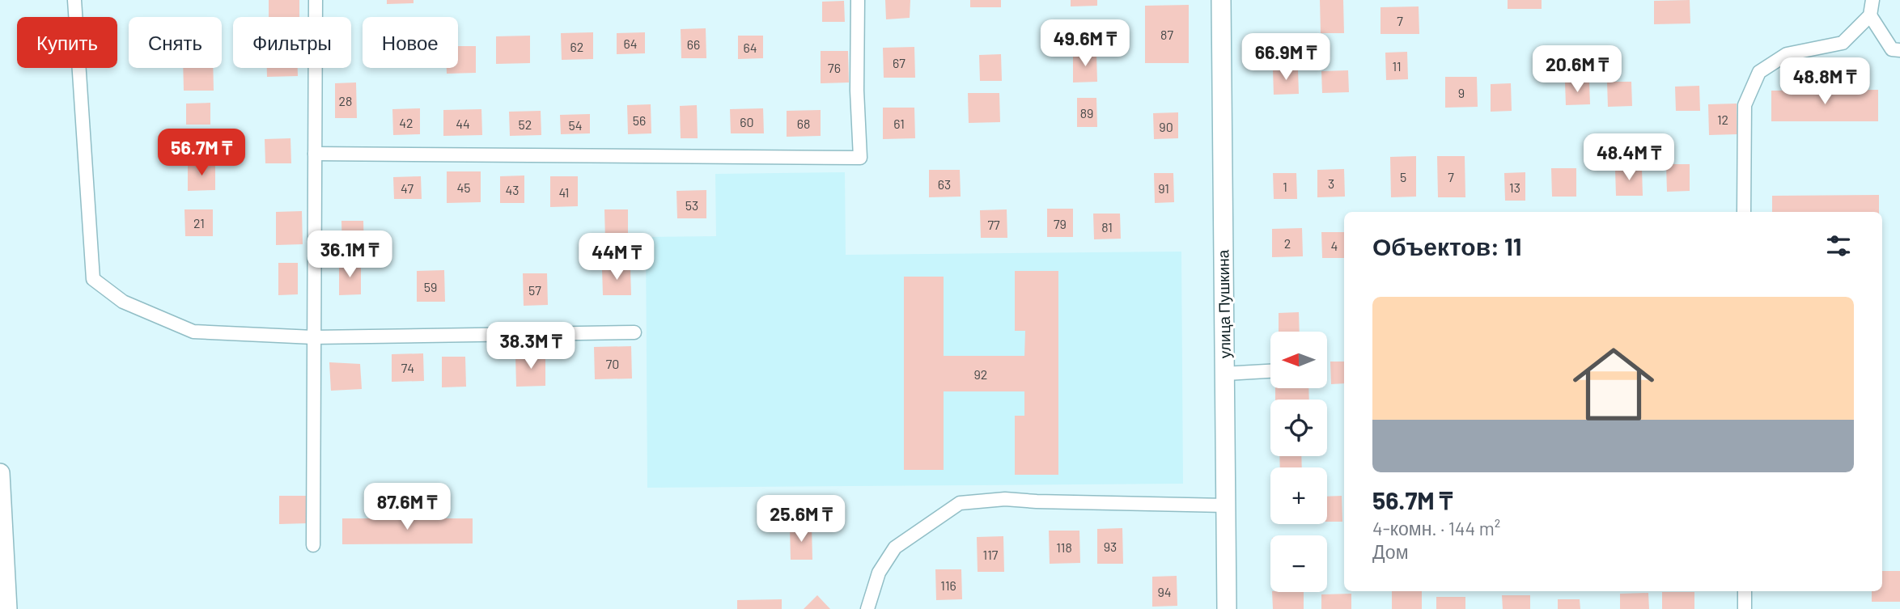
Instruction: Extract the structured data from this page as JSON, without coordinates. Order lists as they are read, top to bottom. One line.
{"streets":{"street":["улица Пушкина"]},"house_numbers":["7","87","64","66","62","64","67","11","76","9","28","89","12","56","60","42","44","68","61","52","54","90","5","7","3","63","1","45","13","47","91","43","41","53","21","79","77","81","2","4","59","57","70","74","92","93","118","117","116","94"],"north":"left","page":{"chip":["Купить","Снять","Фильтры","Новое"],"price":["49.6M ₸","66.9M ₸","20.6M ₸","48.8M ₸","56.7M ₸","48.4M ₸","36.1M ₸","44M ₸","38.3M ₸","87.6M ₸","25.6M ₸"],"heading":"Объектов: 11","list":[{"name":"56.7M ₸","note":"4-комн. · 144 m² · Дом"}],"map_buttons":["+","−"]}}
